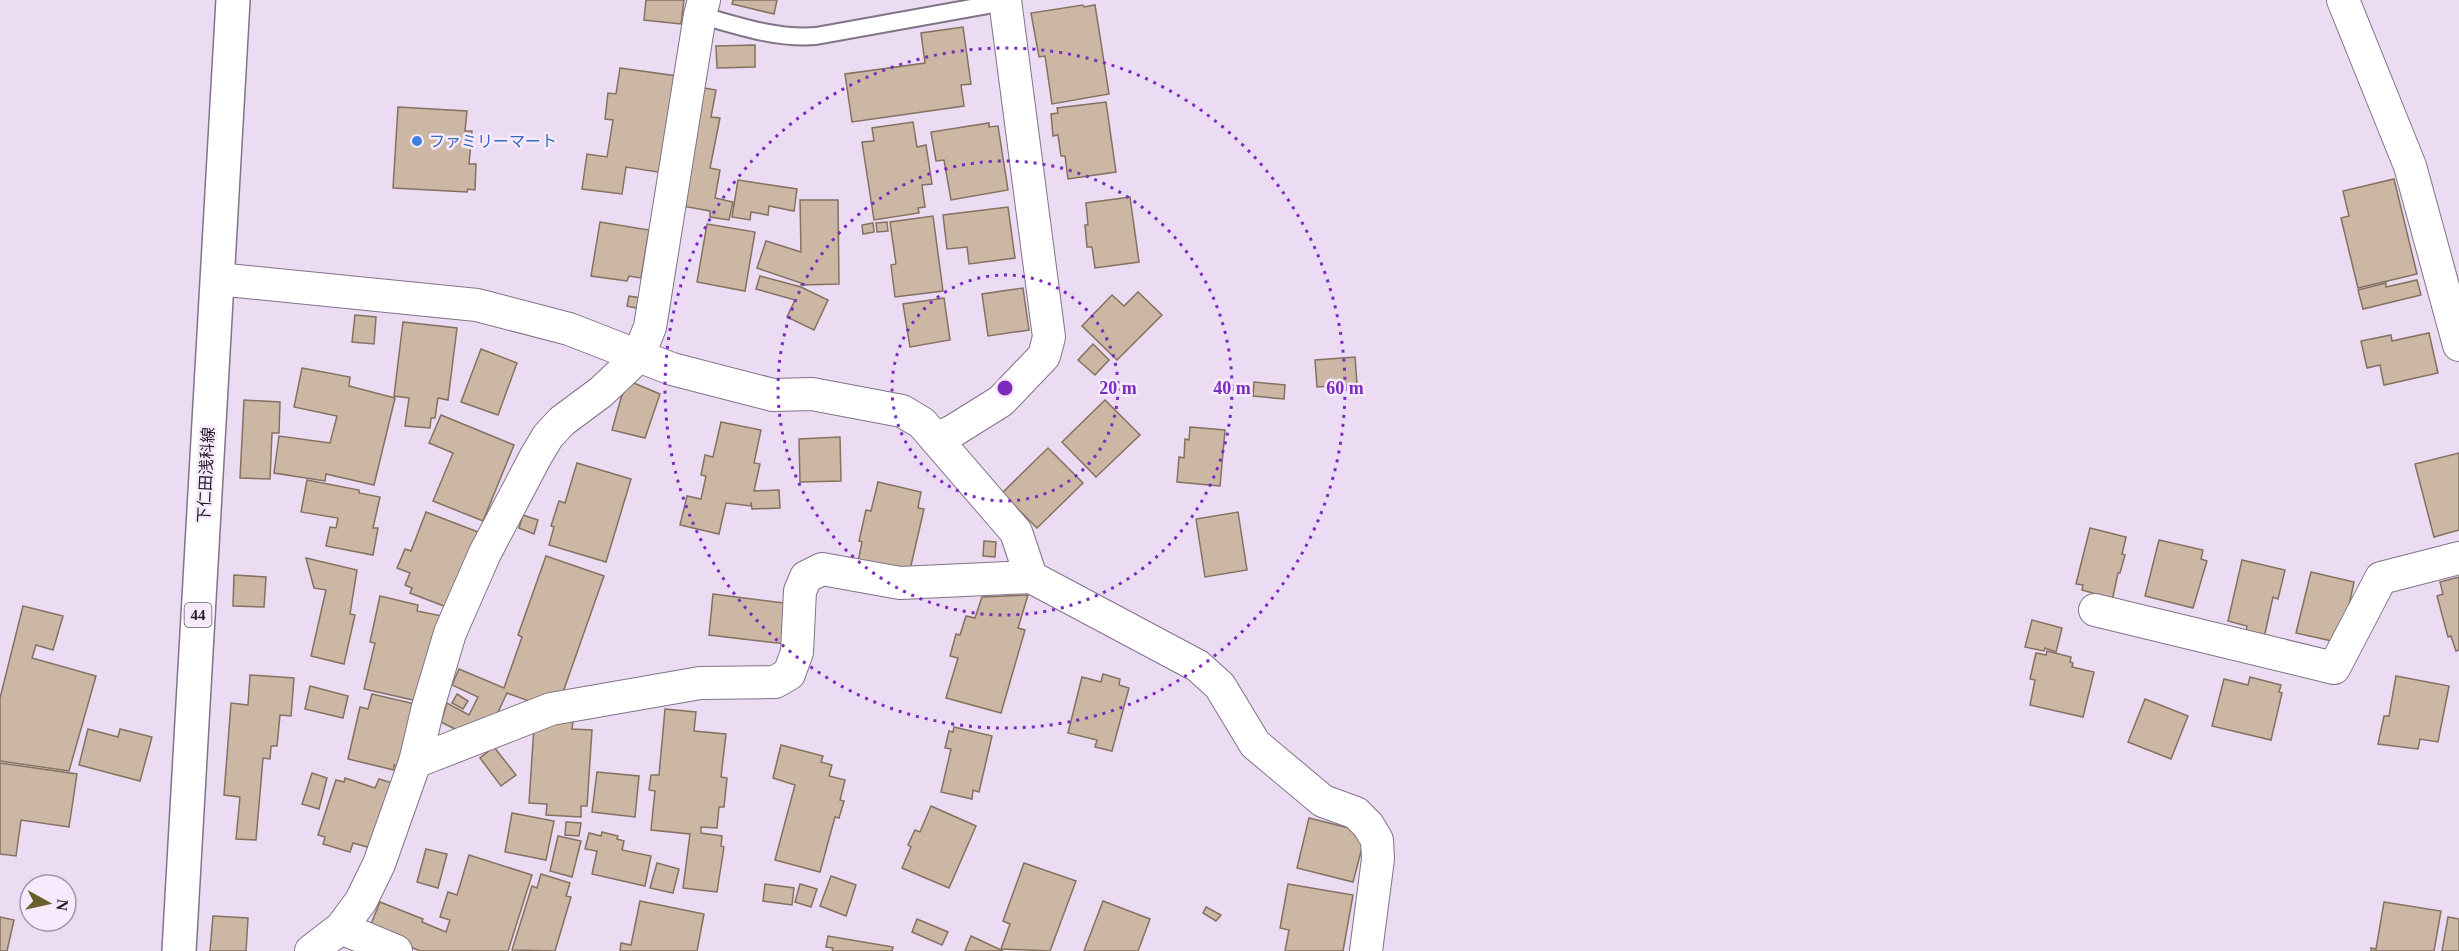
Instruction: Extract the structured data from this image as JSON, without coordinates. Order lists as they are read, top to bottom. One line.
{"streets":{"main road":["下仁田浅科線","44"]},"places":["ファミリーマート"],"north":"right","rings":["20 m","40 m","60 m"]}
